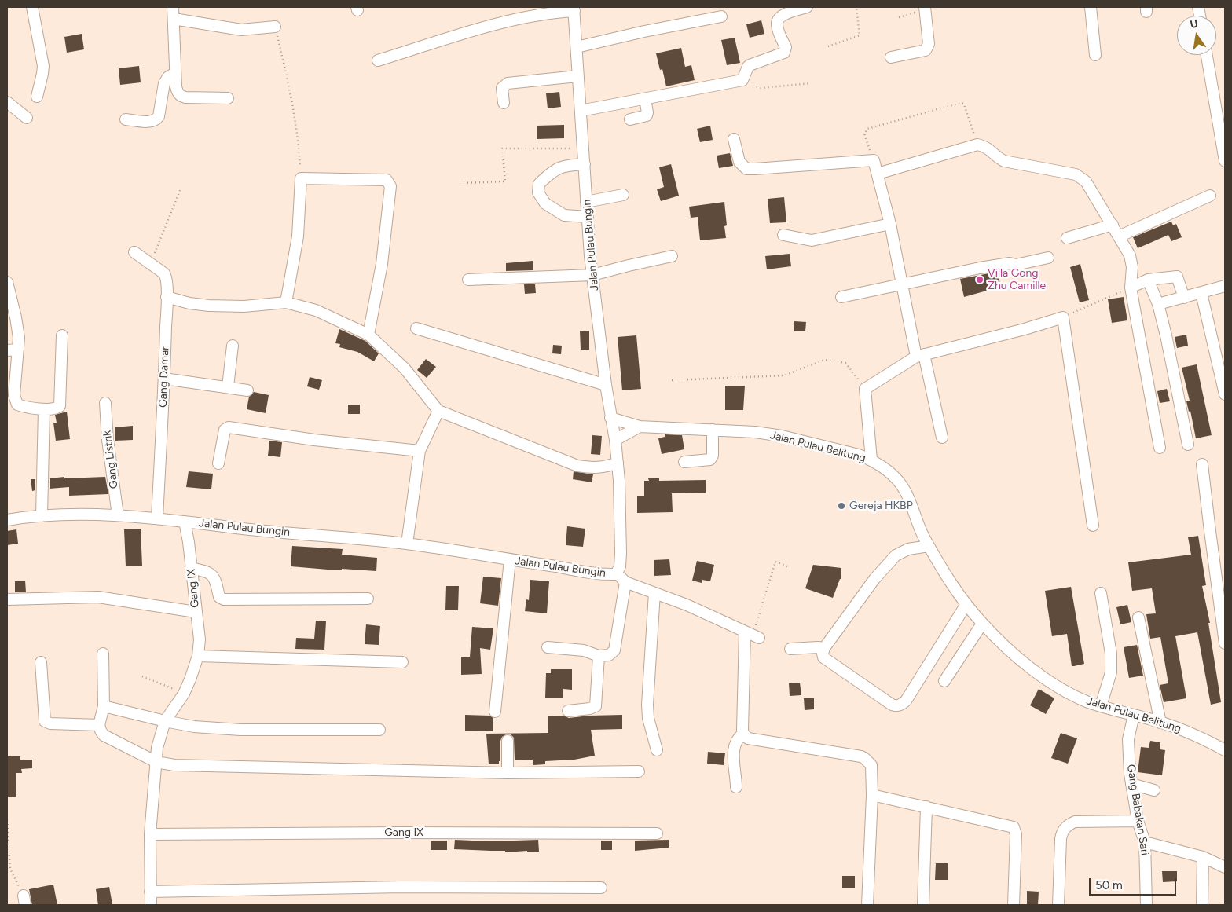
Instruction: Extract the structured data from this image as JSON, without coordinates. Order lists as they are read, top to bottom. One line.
{"streets":{"street":["Jalan Pulau Bungin","Gang Damar","Jalan Pulau Belitung","Gang Listrik","Gang IX","Gang Babakan Sari"]},"crossings":[["Jalan Pulau Bungin","Gang Damar"],["Jalan Pulau Bungin","Jalan Pulau Belitung"],["Jalan Pulau Bungin","Gang Listrik"],["Jalan Pulau Bungin","Gang IX"],["Jalan Pulau Belitung","Gang Babakan Sari"]],"places":["Villa Gong Zhu Camille","Gereja HKBP"],"scale_bar":"50 m","north":"top"}
